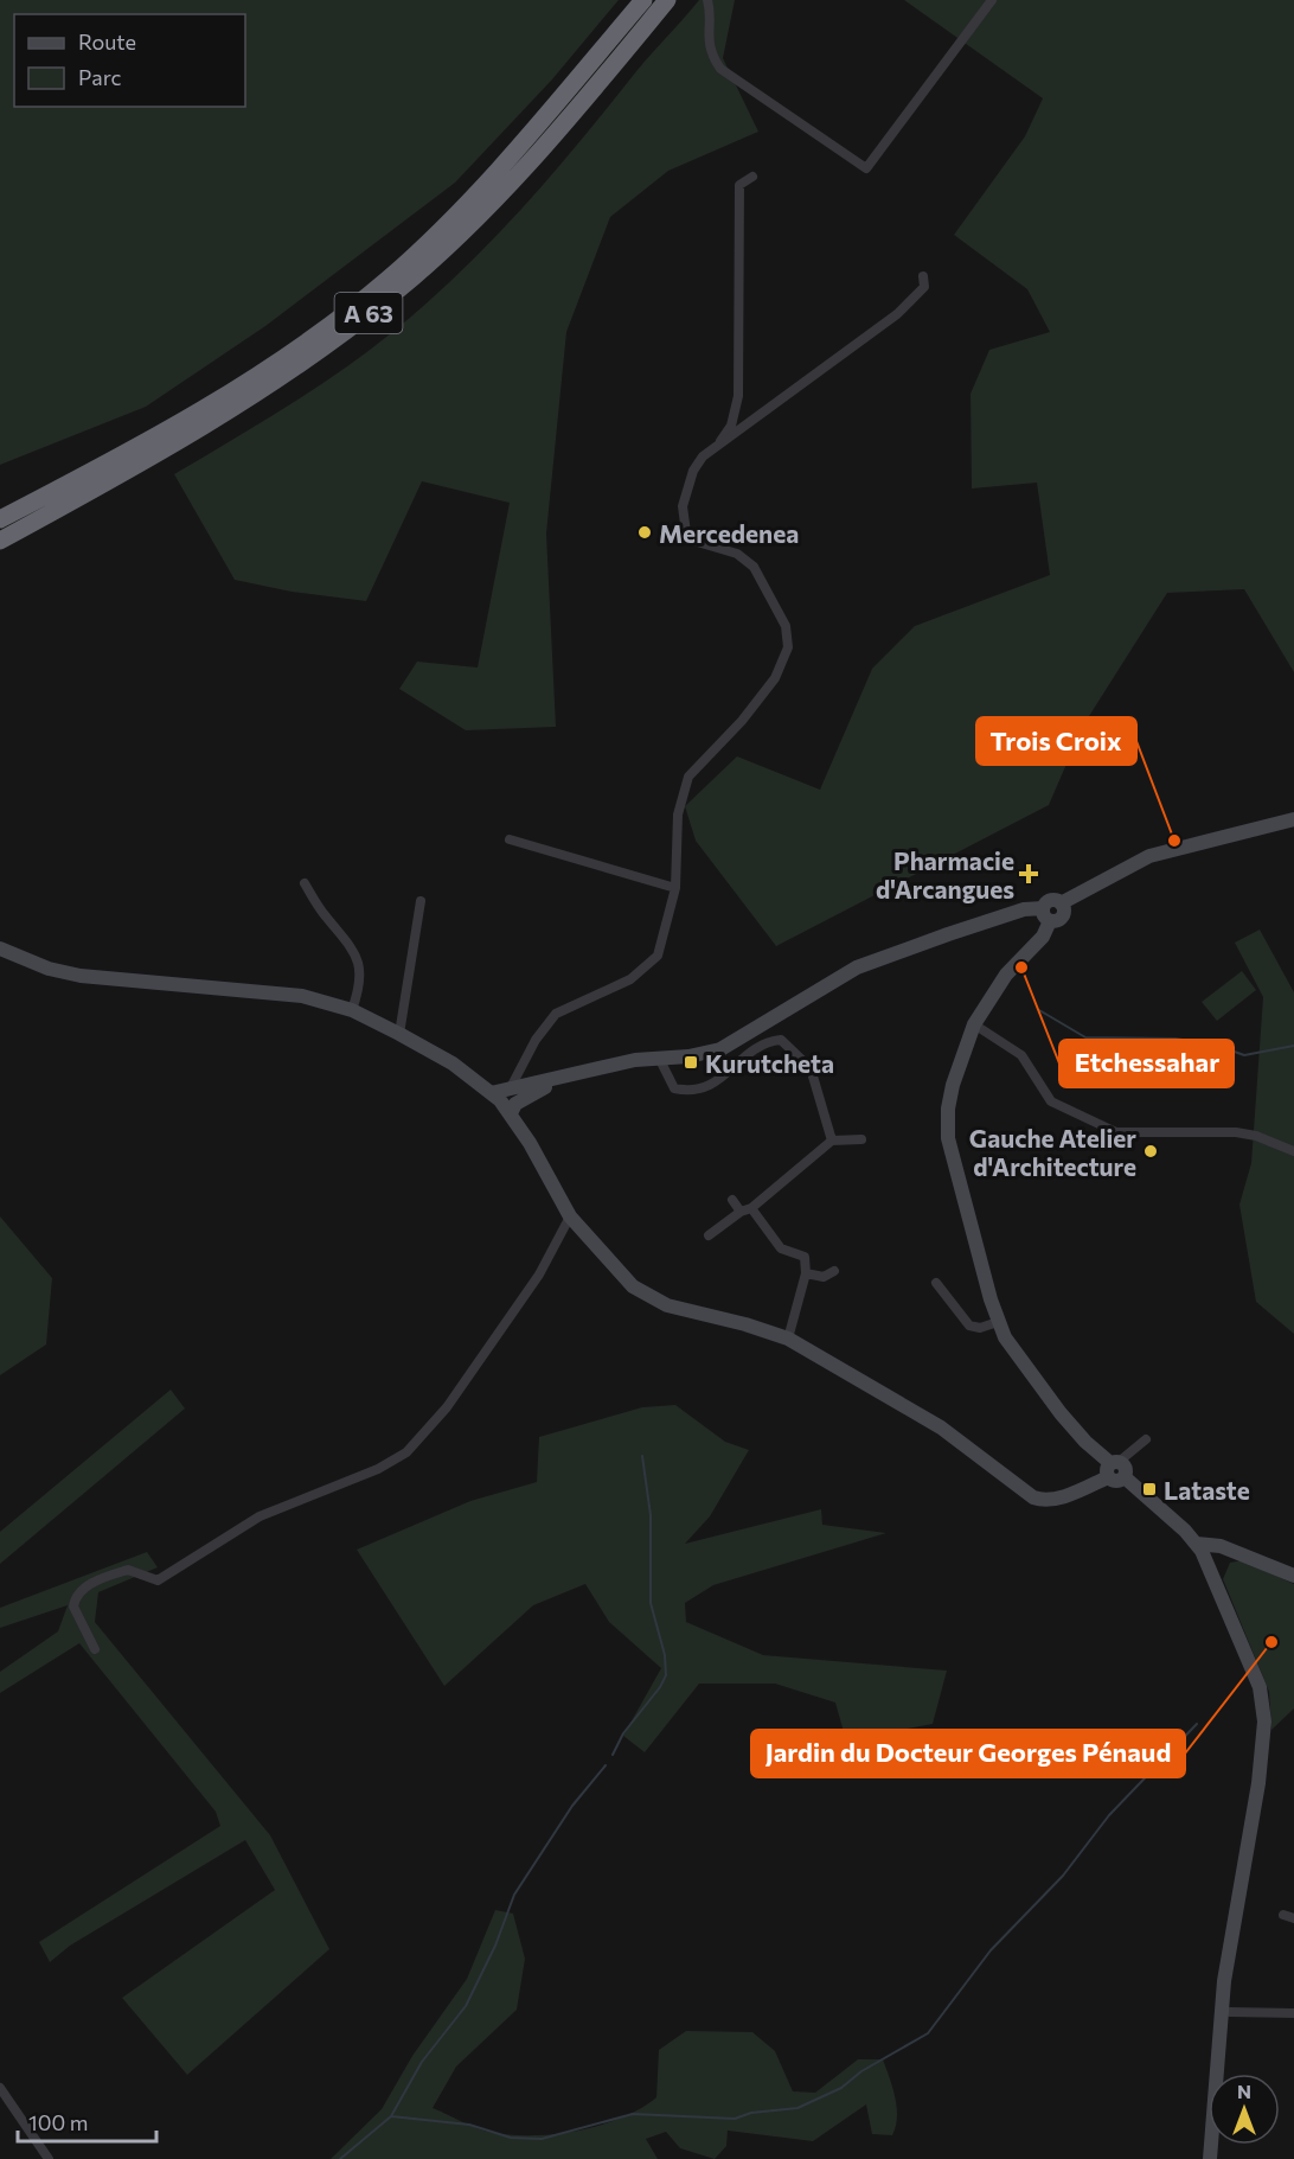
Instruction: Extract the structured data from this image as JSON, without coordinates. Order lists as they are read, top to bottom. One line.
{"streets":{"highway":["A 63"]},"places":{"other":["Mercedenea","Trois Croix","Etchessahar","Gauche Atelier d'Architecture","Jardin du Docteur Georges Pénaud"],"health":["Pharmacie d'Arcangues"],"transit":["Kurutcheta","Lataste"]},"legend":["Route","Parc"],"scale_bar":"100 m","north":"top"}
